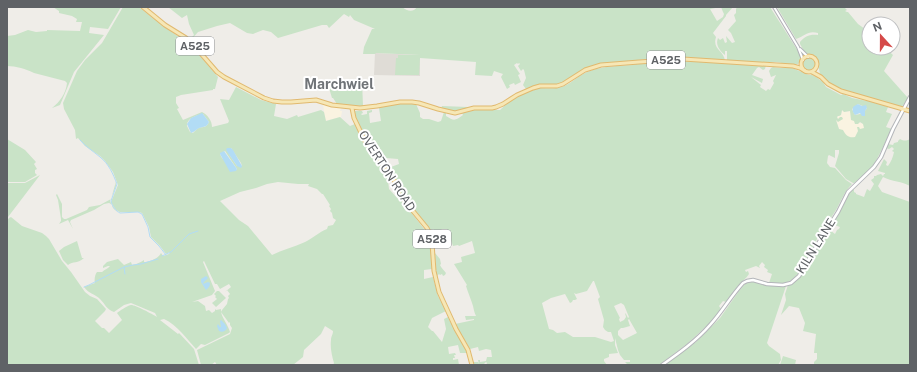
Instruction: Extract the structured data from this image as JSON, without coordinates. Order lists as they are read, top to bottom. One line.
{"streets":{"main road":["A525","OVERTON ROAD","A528","KILN LANE"]},"crossings":[["A525","OVERTON ROAD"],["A525","KILN LANE"]],"districts":["Marchwiel"],"north":"top"}
